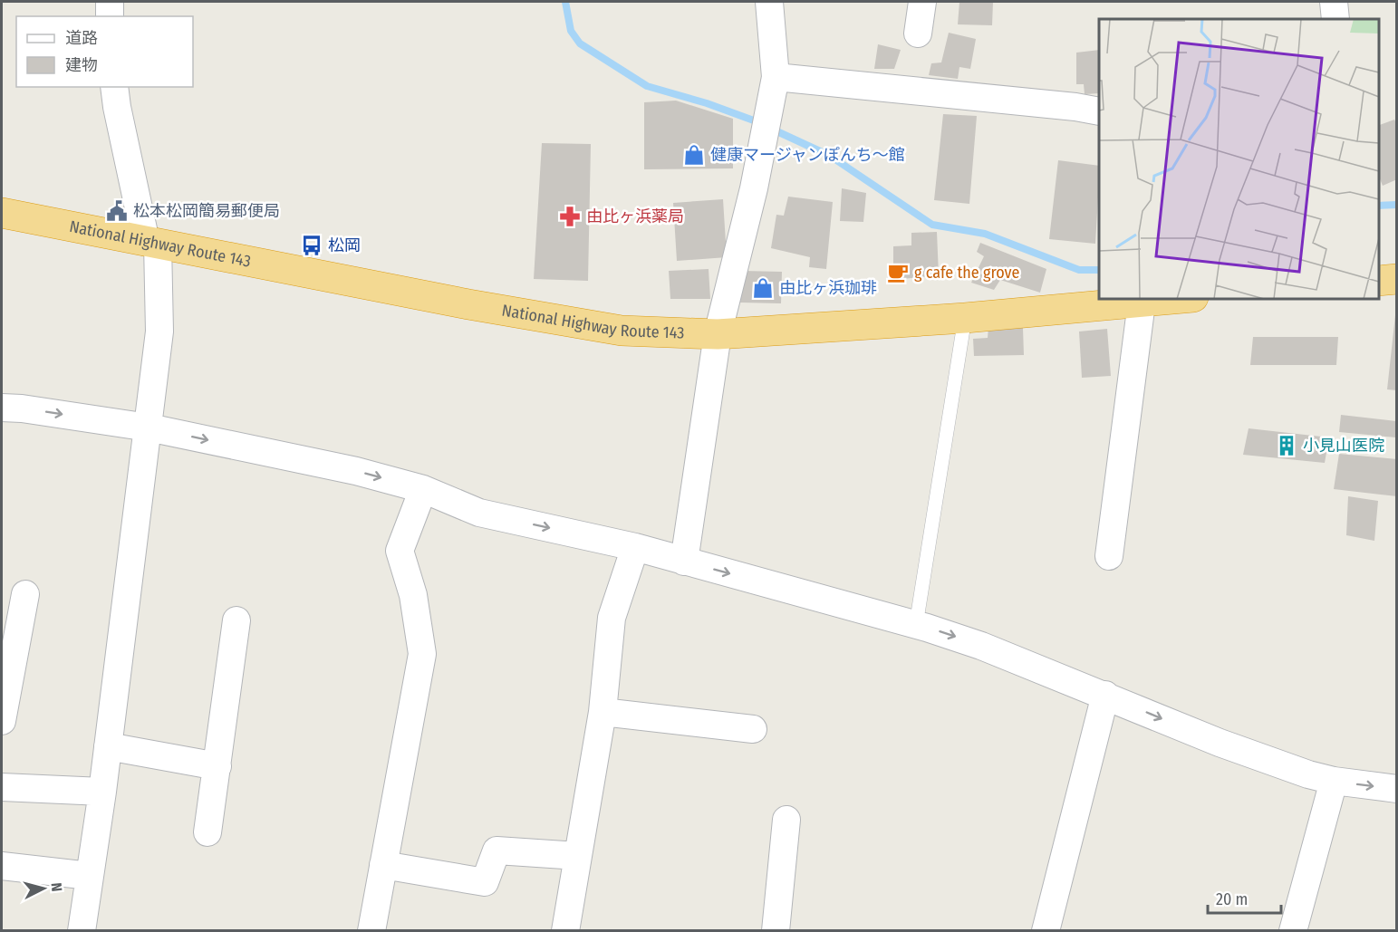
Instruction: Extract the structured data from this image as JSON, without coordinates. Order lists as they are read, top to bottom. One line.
{"streets":{"highway":["National Highway Route 143"]},"places":{"shop":["健康マージャンぽんち～館","由比ヶ浜珈琲"],"public building":["松本松岡簡易郵便局"],"pharmacy":["由比ヶ浜薬局"],"bus stop":["松岡"],"cafe":["g cafe the grove"],"building":["小見山医院"]},"legend":["道路","建物"],"scale_bar":"20 m","north":"right"}
